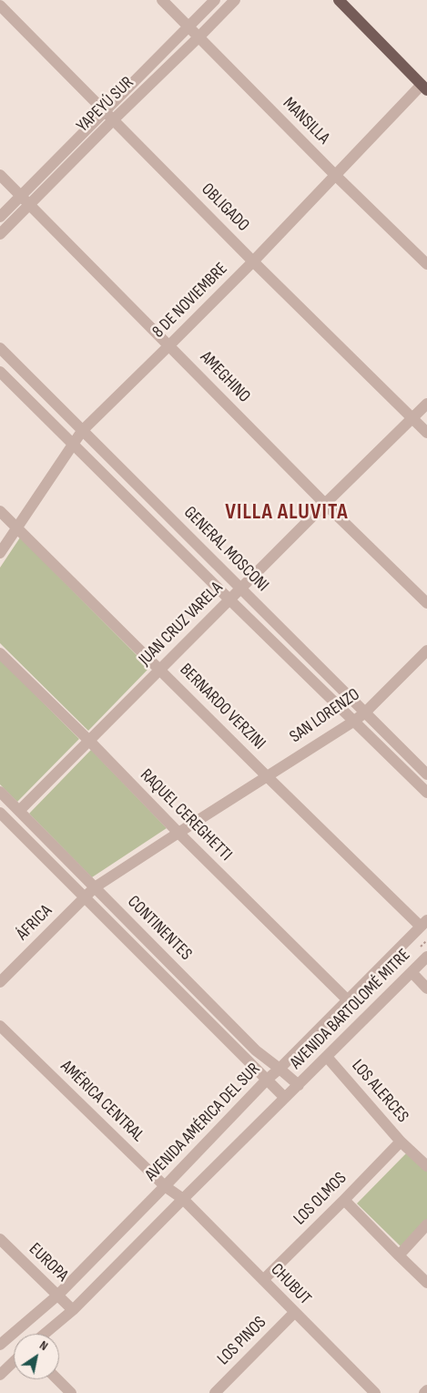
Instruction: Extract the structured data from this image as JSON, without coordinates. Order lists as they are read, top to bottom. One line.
{"streets":{"street":["YAPEYÚ SUR","MANSILLA","OBLIGADO","8 DE NOVIEMBRE","AMEGHINO","GENERAL MOSCONI","JUAN CRUZ VARELA","BERNARDO VERZINI","SAN LORENZO","RAQUEL CEREGHETTI","ÁFRICA","CONTINENTES","AVENIDA BARTOLOMÉ MITRE","LOS ALERCES","AMÉRICA CENTRAL","AVENIDA AMÉRICA DEL SUR","LOS OLMOS","EUROPA","CHUBUT","LOS PINOS"]},"crossings":[["YAPEYÚ SUR","MANSILLA"],["YAPEYÚ SUR","OBLIGADO"],["YAPEYÚ SUR","AMEGHINO"],["MANSILLA","8 DE NOVIEMBRE"],["OBLIGADO","8 DE NOVIEMBRE"],["OBLIGADO","JUAN CRUZ VARELA"],["8 DE NOVIEMBRE","AMEGHINO"],["8 DE NOVIEMBRE","GENERAL MOSCONI"],["8 DE NOVIEMBRE","BERNARDO VERZINI"],["AMEGHINO","JUAN CRUZ VARELA"],["GENERAL MOSCONI","JUAN CRUZ VARELA"],["GENERAL MOSCONI","SAN LORENZO"],["JUAN CRUZ VARELA","BERNARDO VERZINI"],["JUAN CRUZ VARELA","RAQUEL CEREGHETTI"],["JUAN CRUZ VARELA","CONTINENTES"],["BERNARDO VERZINI","SAN LORENZO"],["BERNARDO VERZINI","AVENIDA AMÉRICA DEL SUR"],["SAN LORENZO","RAQUEL CEREGHETTI"],["SAN LORENZO","ÁFRICA"],["SAN LORENZO","CONTINENTES"],["RAQUEL CEREGHETTI","AVENIDA AMÉRICA DEL SUR"],["ÁFRICA","CONTINENTES"],["CONTINENTES","AVENIDA BARTOLOMÉ MITRE"],["CONTINENTES","AVENIDA AMÉRICA DEL SUR"],["AVENIDA BARTOLOMÉ MITRE","LOS ALERCES"],["LOS ALERCES","LOS OLMOS"],["AMÉRICA CENTRAL","AVENIDA AMÉRICA DEL SUR"],["AMÉRICA CENTRAL","CHUBUT"],["AVENIDA AMÉRICA DEL SUR","EUROPA"],["LOS OLMOS","CHUBUT"],["CHUBUT","LOS PINOS"]],"districts":["VILLA ALUVITA"],"north":"top right"}
